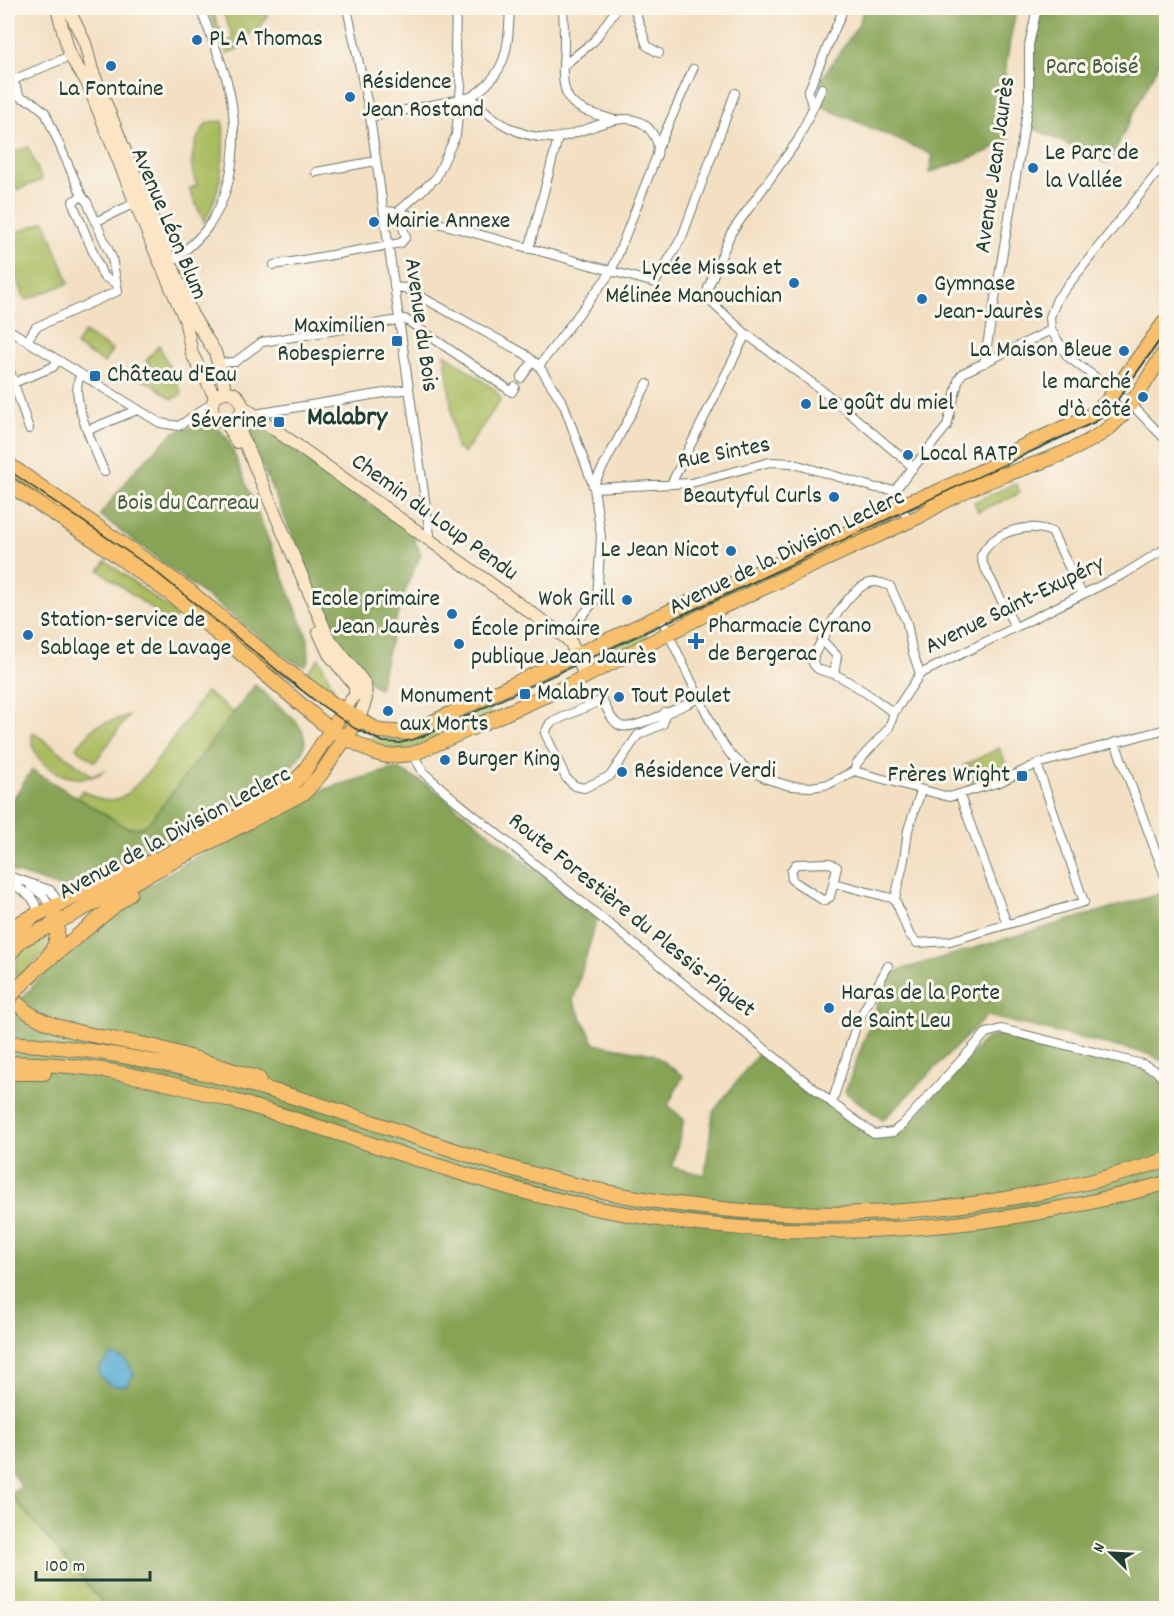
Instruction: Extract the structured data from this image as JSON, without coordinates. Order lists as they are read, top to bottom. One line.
{"streets":{"main road":["Avenue Léon Blum","Chemin du Loup Pendu","Avenue de la Division Leclerc"],"street":["Avenue Jean Jaurès","Avenue du Bois","Rue Sintes","Avenue Saint-Exupéry","Route Forestière du Plessis-Piquet"]},"crossings":[["Avenue Léon Blum","Chemin du Loup Pendu"],["Avenue du Bois","Chemin du Loup Pendu"],["Chemin du Loup Pendu","Avenue de la Division Leclerc"],["Avenue de la Division Leclerc","Route Forestière du Plessis-Piquet"]],"districts":["Malabry"],"parks":["Parc Boisé","Bois du Carreau"],"places":{"other":["PL A Thomas","La Fontaine","Résidence Jean Rostand","Le Parc de la Vallée","Mairie Annexe","Lycée Missak et Mélinée Manouchian","Gymnase Jean-Jaurès","La Maison Bleue","le marché d'à côté","Le goût du miel","Local RATP","Beautyful Curls","Le Jean Nicot","Wok Grill","Ecole primaire Jean Jaurès","Station-service de Sablage et de Lavage","École primaire publique Jean Jaurès","Tout Poulet","Monument aux Morts","Burger King","Résidence Verdi","Haras de la Porte de Saint Leu"],"transit":["Maximilien Robespierre","Château d'Eau","Séverine","Malabry","Frères Wright"],"health":["Pharmacie Cyrano de Bergerac"]},"scale_bar":"100 m","north":"top left"}
